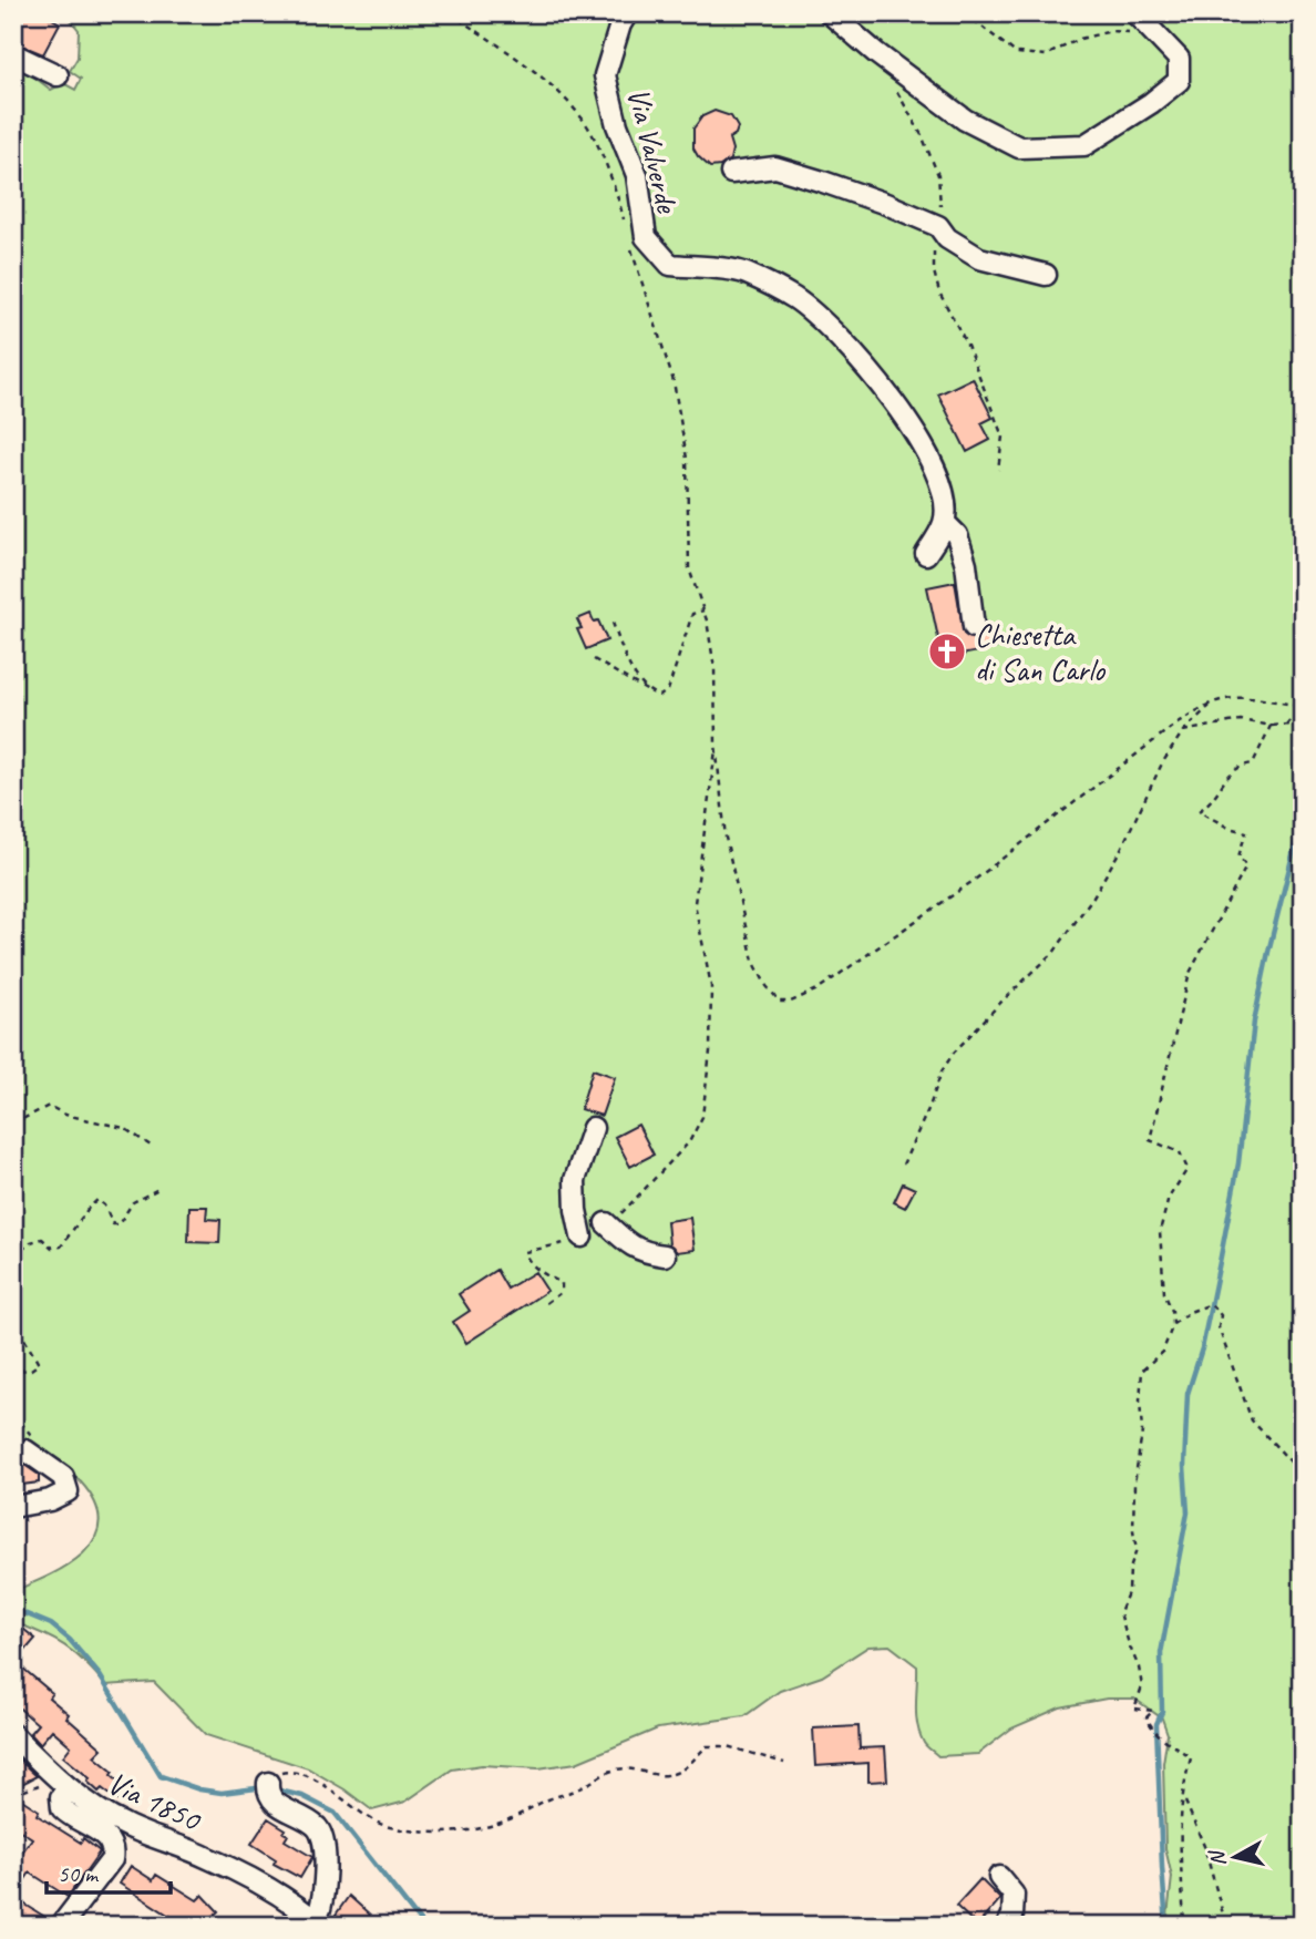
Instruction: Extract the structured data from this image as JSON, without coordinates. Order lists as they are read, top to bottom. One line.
{"streets":{"street":["Via Valverde","Via 1850"]},"places":{"church":["Chiesetta di San Carlo"]},"scale_bar":"50 m","north":"left"}
